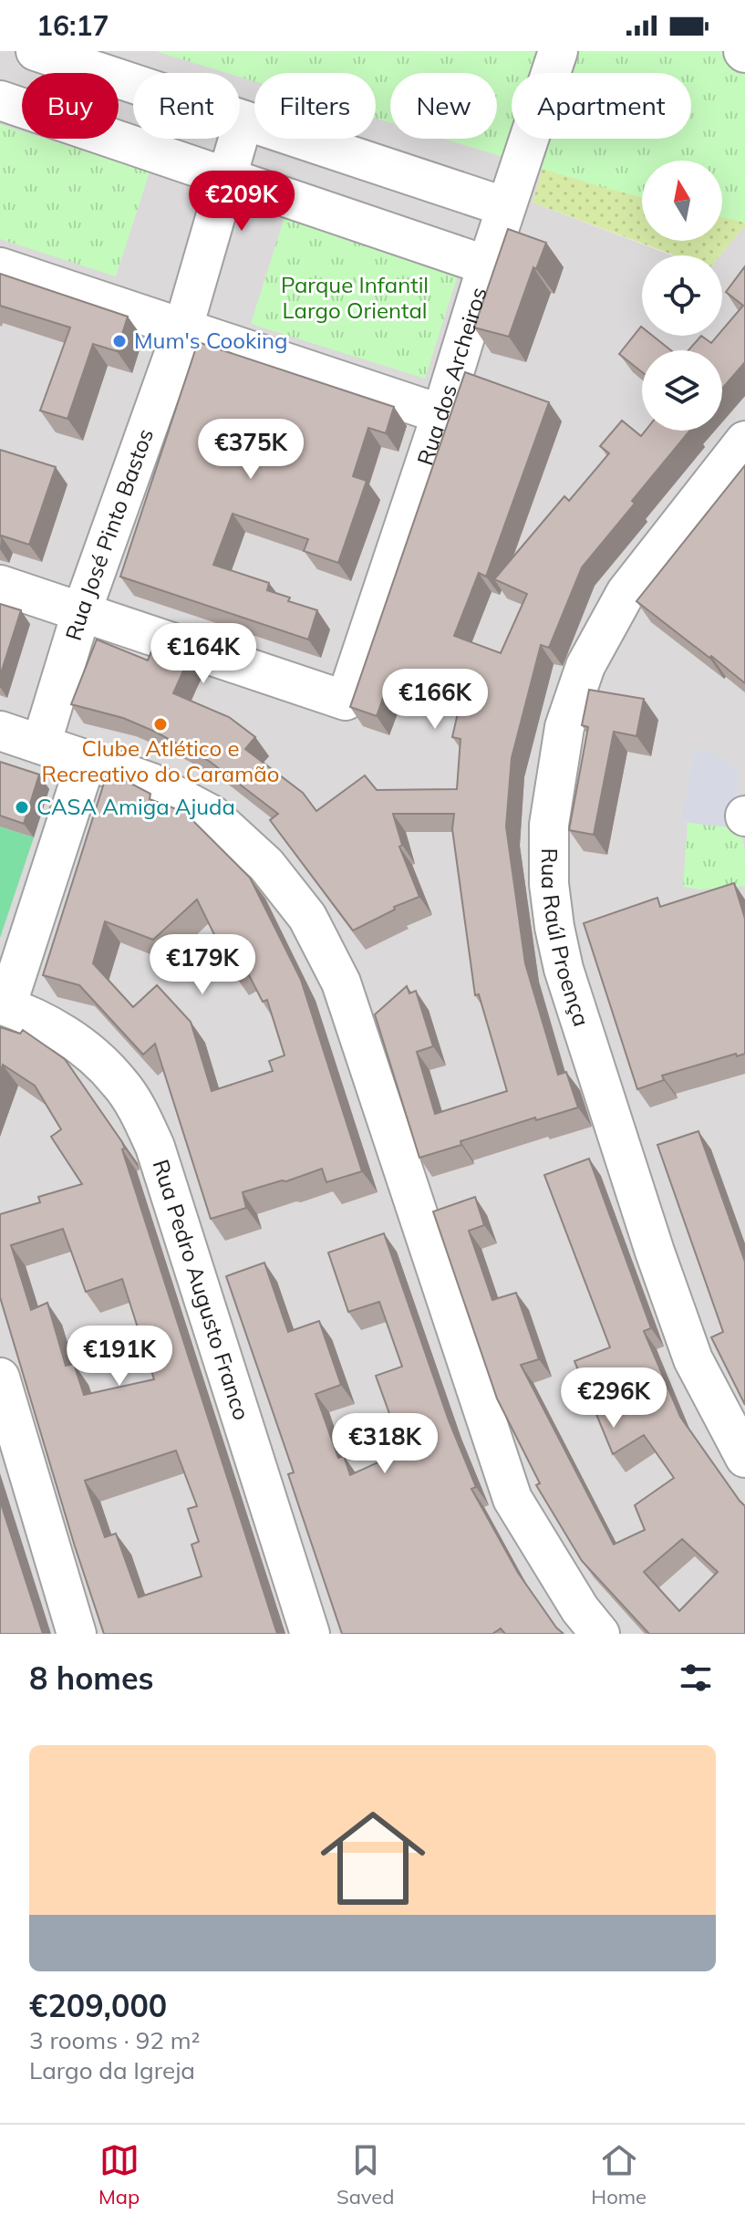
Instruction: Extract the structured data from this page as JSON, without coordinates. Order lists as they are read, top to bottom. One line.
{"streets":{"street":["Rua dos Archeiros","Rua José Pinto Bastos","Rua Raúl Proença","Rua Pedro Augusto Franco"]},"crossings":[["Rua dos Archeiros","Rua José Pinto Bastos"]],"parks":["Parque Infantil Largo Oriental"],"places":["Mum's Cooking","Clube Atlético e Recreativo do Caramão","CASA Amiga Ajuda"],"north":"top","page":{"status":"16:17","chip":["Buy","Rent","Filters","New","Apartment"],"price":["€209K","€375K","€164K","€166K","€179K","€191K","€296K","€318K"],"heading":"8 homes","list":[{"name":"€209,000","note":"3 rooms · 92 m² · Largo da Igreja"}],"tabs":["Map","Saved","Home"]}}
